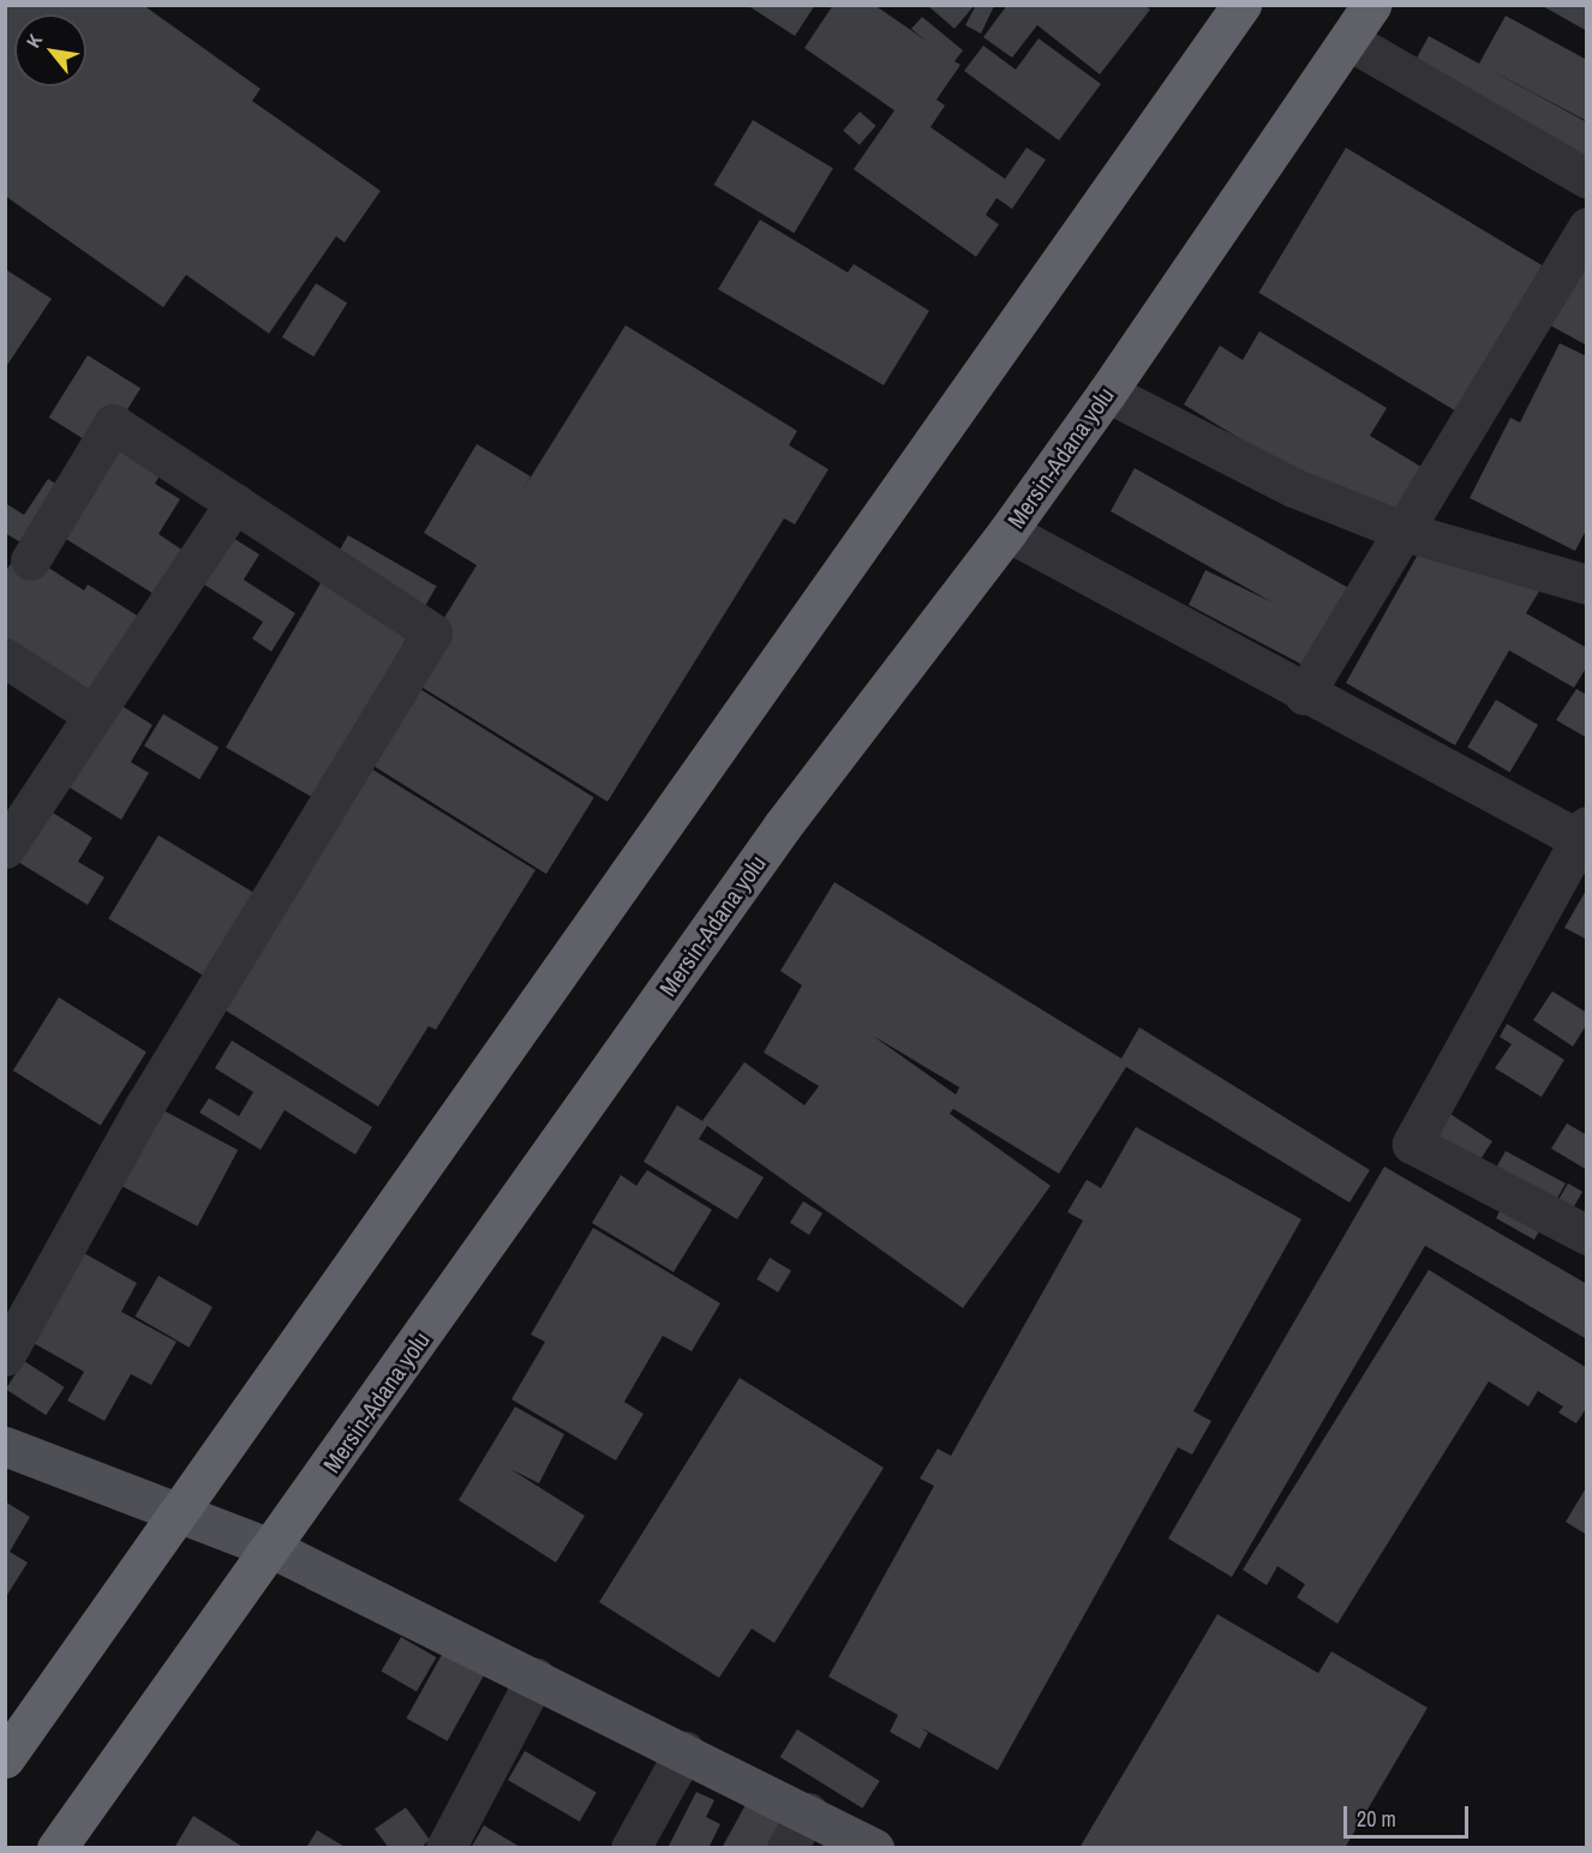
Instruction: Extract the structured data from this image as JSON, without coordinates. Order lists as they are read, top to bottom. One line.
{"streets":{"highway":["Mersin-Adana yolu"]},"scale_bar":"20 m","north":"top left"}
